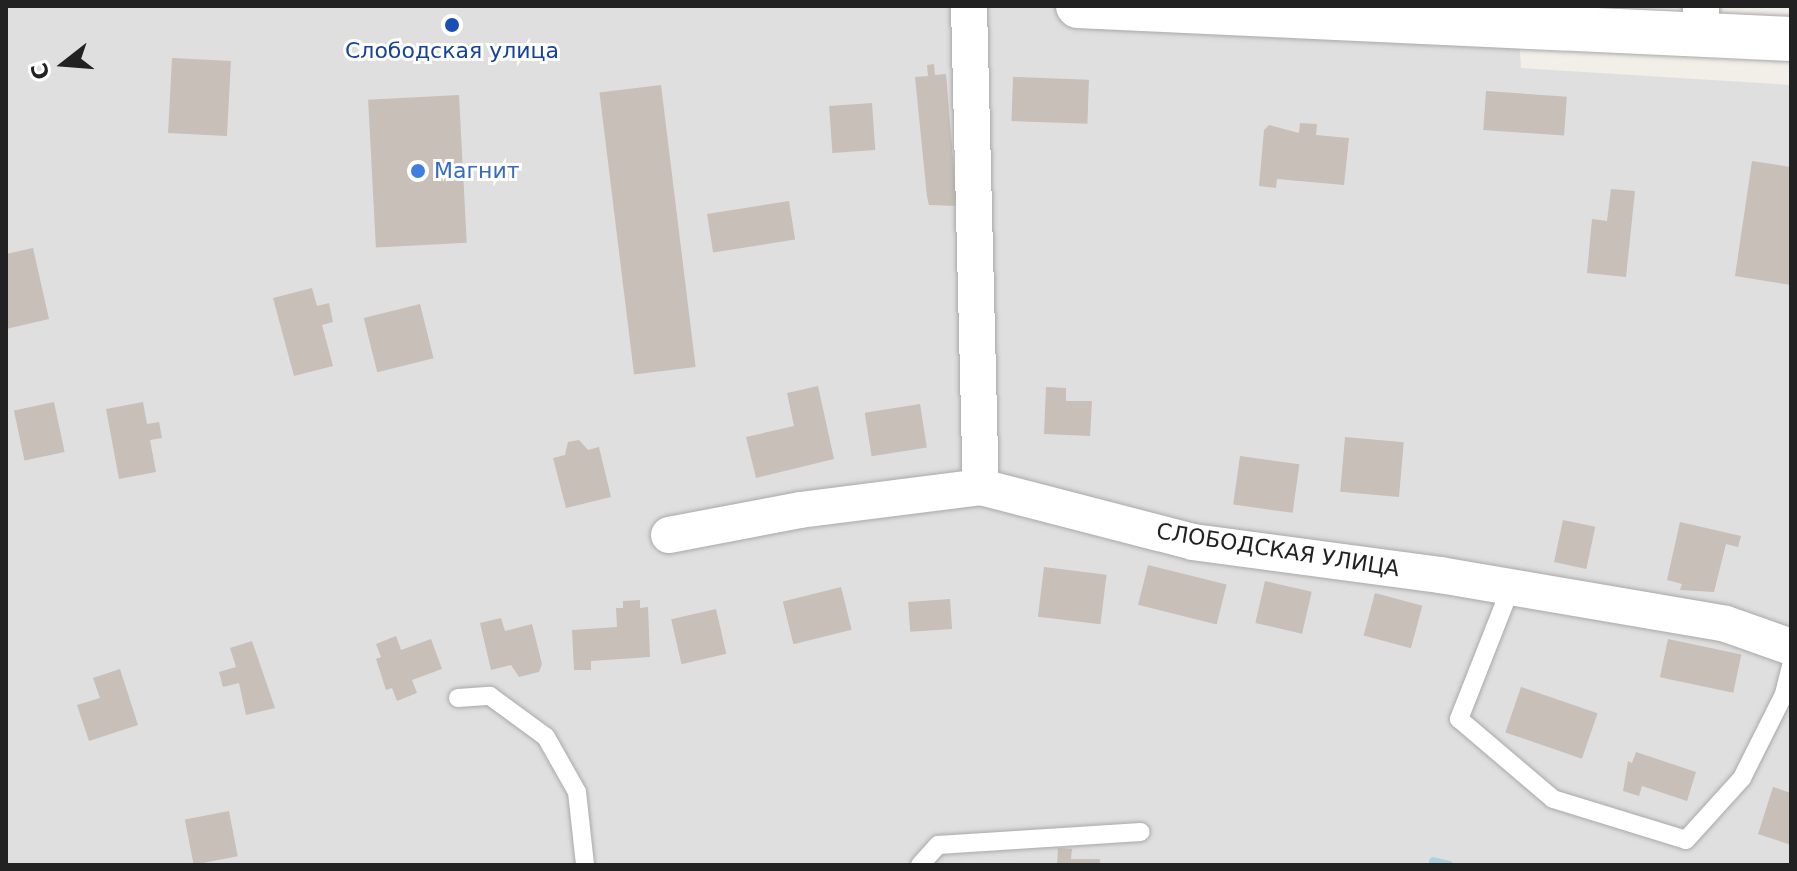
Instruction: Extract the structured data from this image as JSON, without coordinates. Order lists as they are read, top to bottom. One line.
{"streets":{"street":["СЛОБОДСКАЯ УЛИЦА"]},"places":["Слободская улица","Магнит"],"north":"left"}
